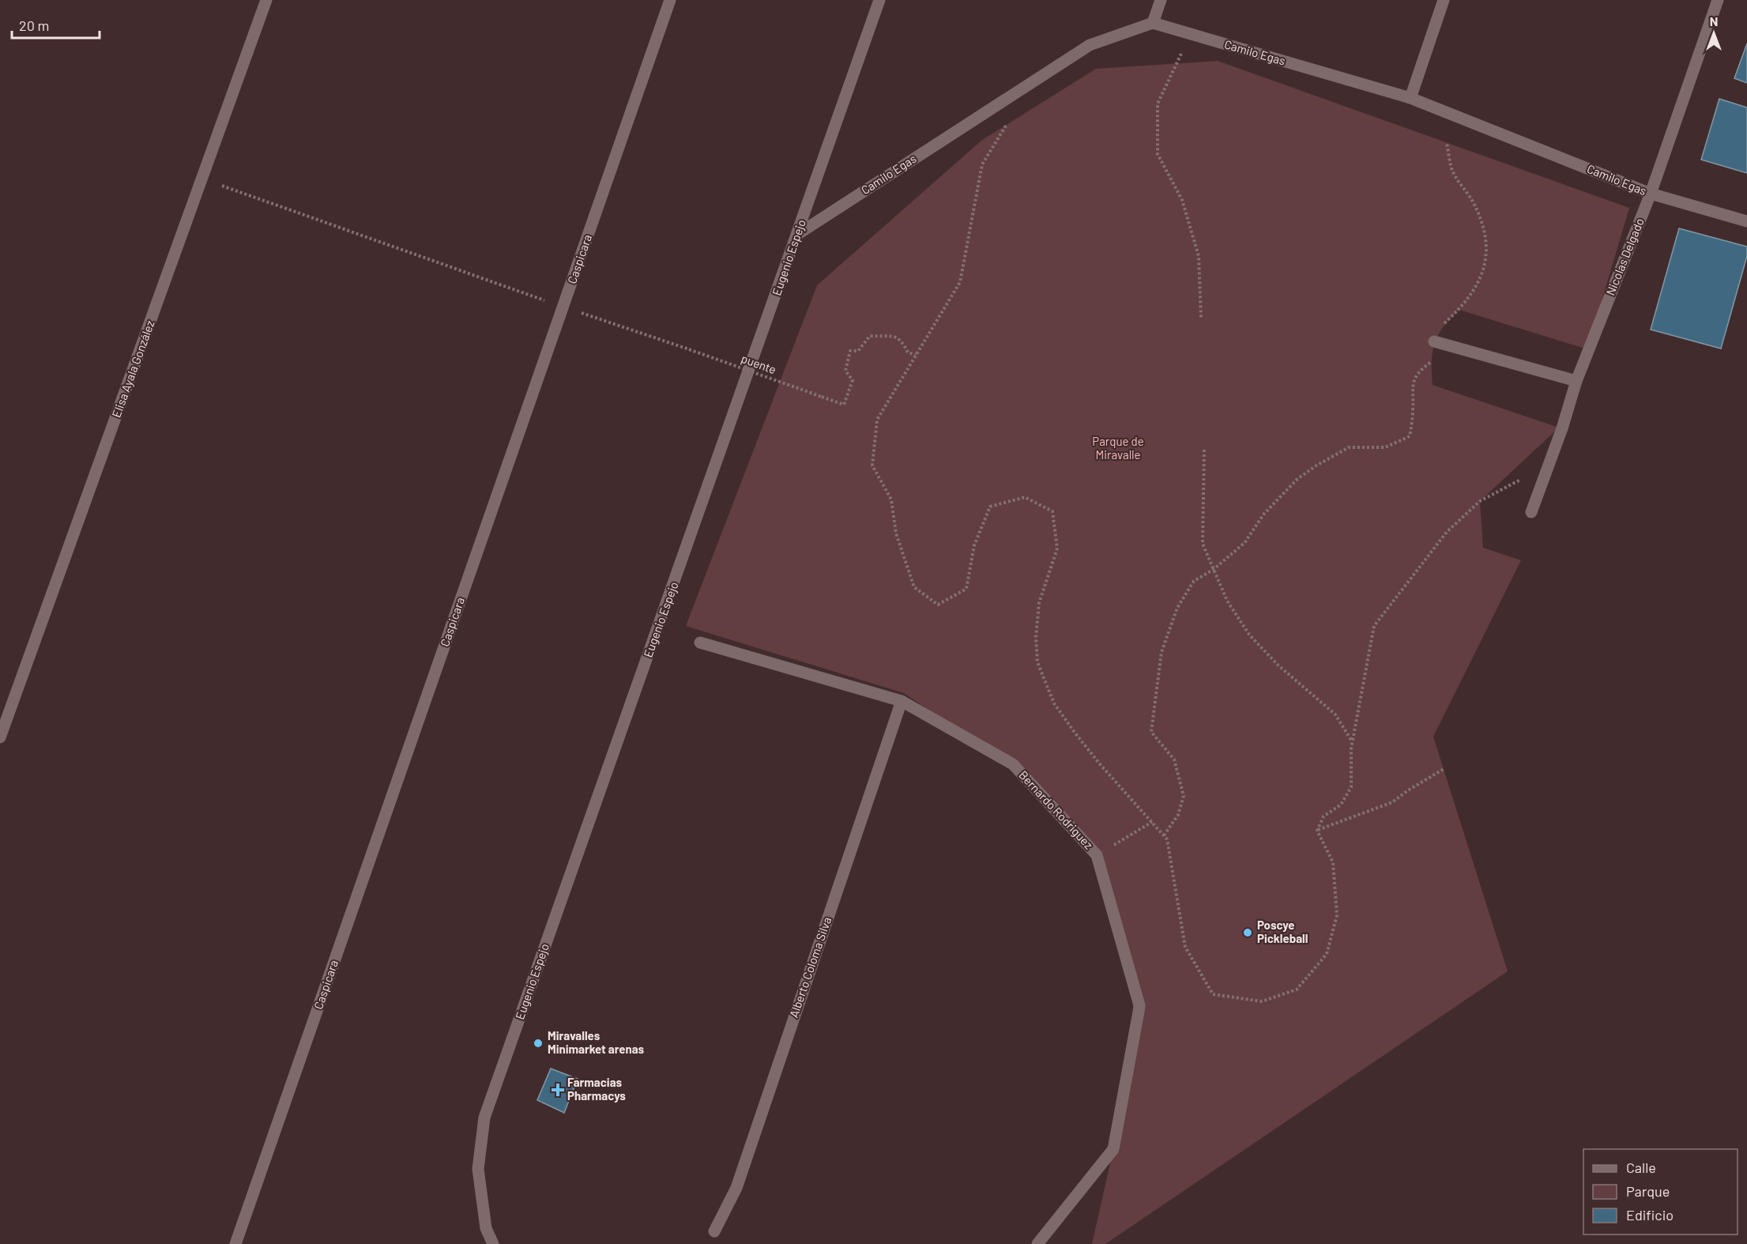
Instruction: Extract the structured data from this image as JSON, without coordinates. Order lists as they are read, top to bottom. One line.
{"streets":{"street":["Camilo Egas","Nicolas Delgado","Eugenio Espejo","Caspicara","Elisa Ayala González","Bernardo Rodriguez","Alberto Coloma Silva"],"path":["puente"]},"crossings":[["Camilo Egas","Nicolas Delgado"],["Camilo Egas","Eugenio Espejo"],["Caspicara","puente"],["puente","Elisa Ayala González"],["Bernardo Rodriguez","Alberto Coloma Silva"]],"parks":["Parque de Miravalle"],"places":{"other":["Poscye Pickleball","Miravalles Minimarket arenas"],"health":["Farmacias Pharmacys"]},"legend":["Calle","Parque","Edificio"],"scale_bar":"20 m","north":"top"}
